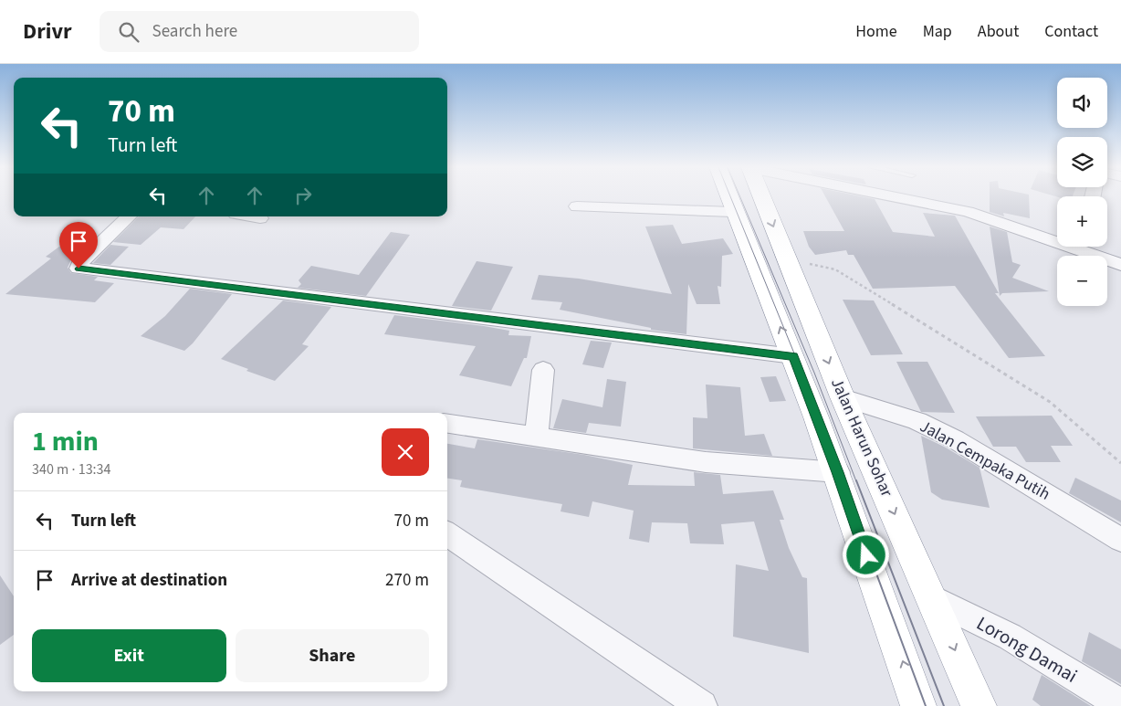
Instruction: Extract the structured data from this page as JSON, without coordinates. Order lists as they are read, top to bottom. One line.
{"streets":{"highway":["Jalan Harun Sohar"],"street":["Jalan Cempaka Putih","Lorong Damai"]},"crossings":[["Jalan Harun Sohar","Jalan Cempaka Putih"],["Jalan Harun Sohar","Lorong Damai"]],"page":{"header":"Drivr","search":"Search here","nav":["Home","Map","About","Contact"],"map_buttons":["+","−"],"turn":["70 m","Turn left"],"heading":["1 min","340 m · 13:34"],"list":[{"name":"Turn left","value":"70 m"},{"name":"Arrive at destination","value":"270 m"}],"buttons":["Exit","Share"]}}
